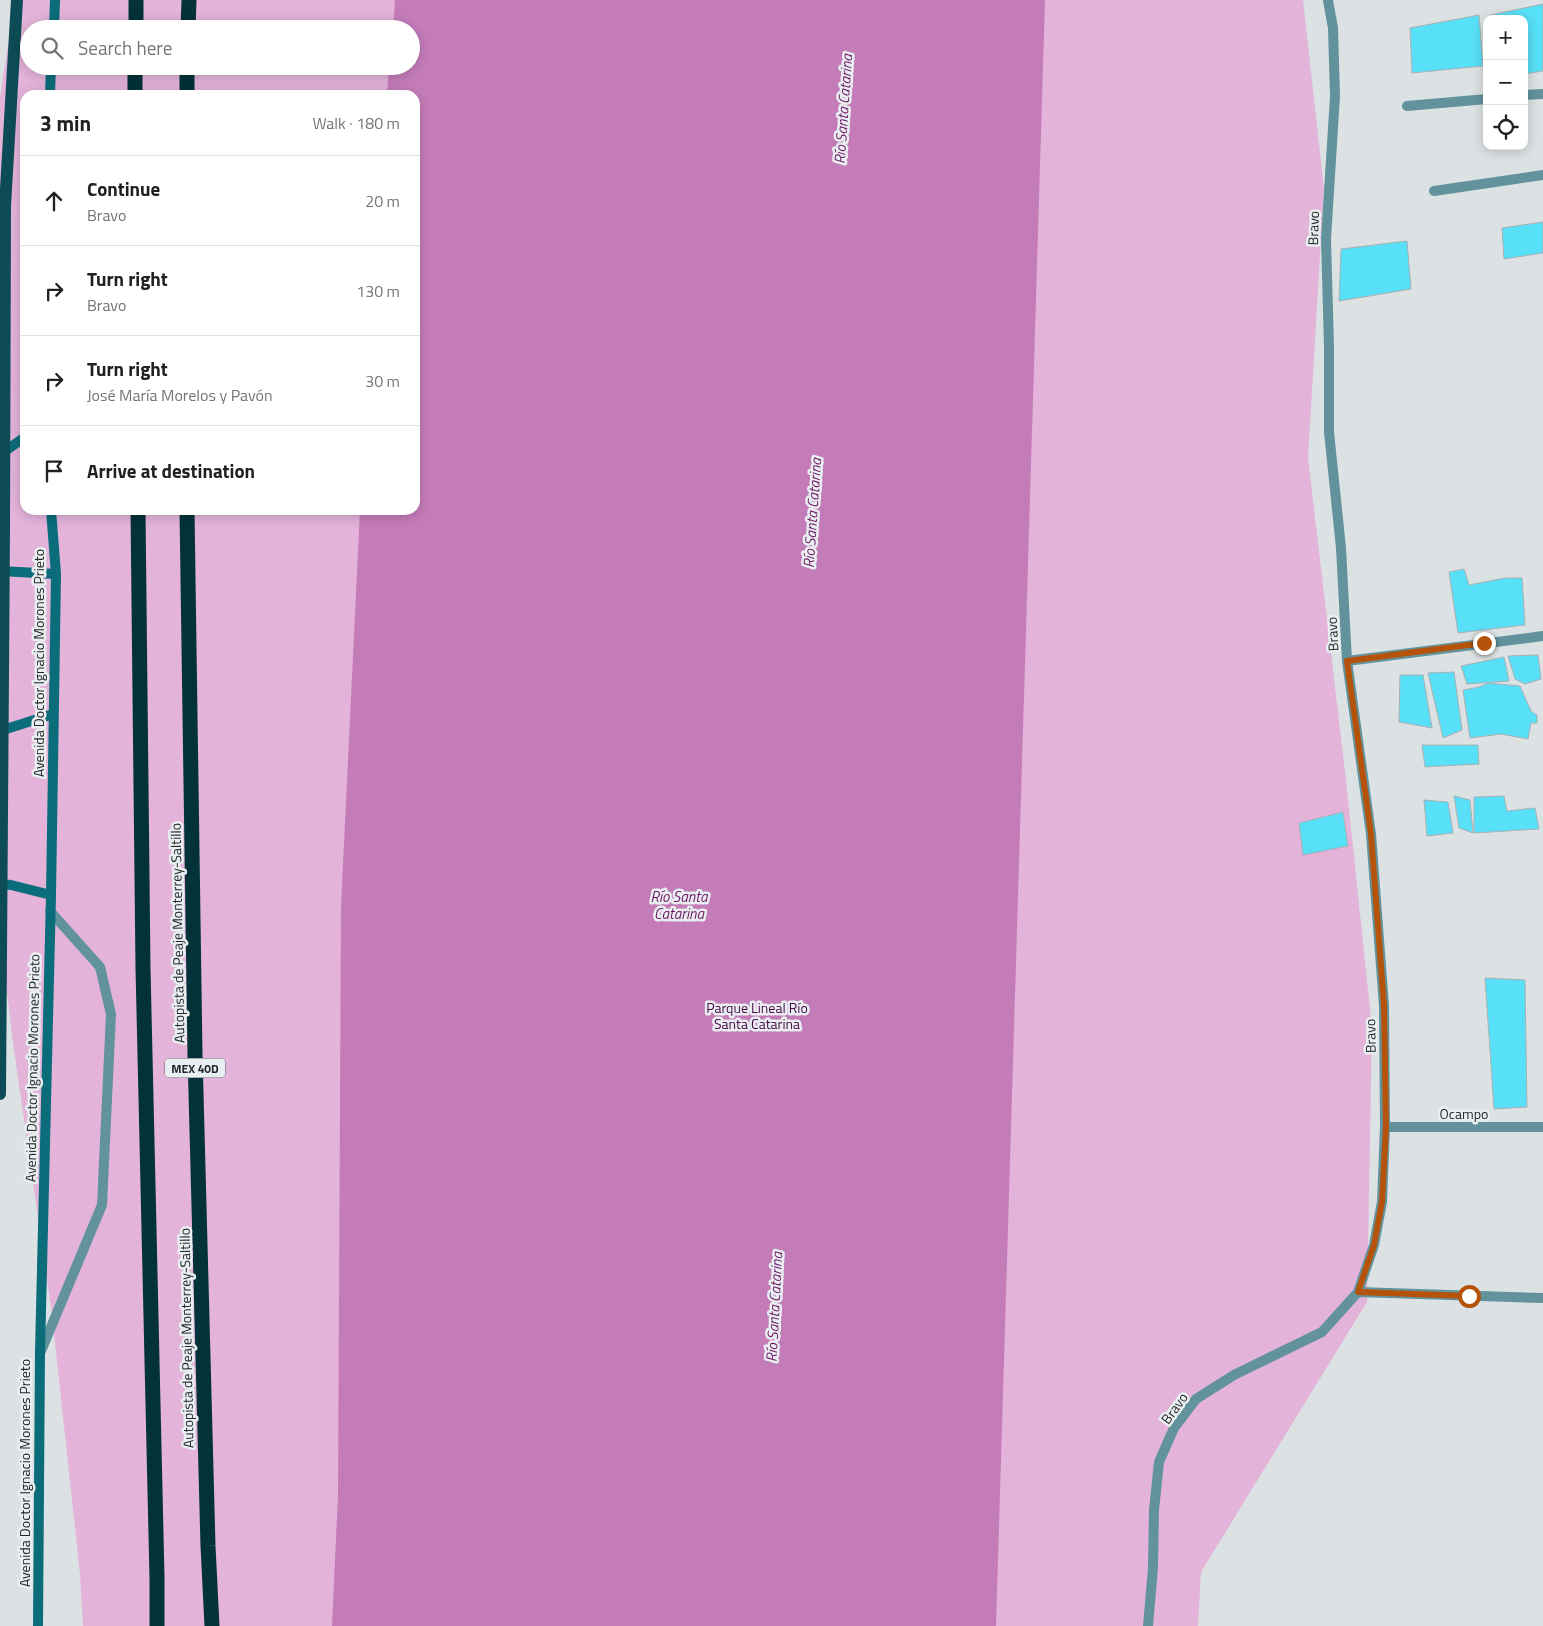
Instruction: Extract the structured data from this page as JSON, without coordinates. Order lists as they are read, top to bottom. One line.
{"streets":{"highway":["Autopista de Peaje Monterrey-Saltillo","MEX 40D"],"main road":["Avenida Doctor Ignacio Morones Prieto"],"street":["Bravo","Ocampo"]},"crossings":[["Bravo","Ocampo"]],"water":["Río Santa Catarina"],"parks":["Parque Lineal Río Santa Catarina"],"page":{"map_buttons":["+","−"],"search":"Search here","heading":["3 min","Walk · 180 m"],"list":[["Continue","Bravo","20 m"],["Turn right","Bravo","130 m"],["Turn right","José María Morelos y Pavón","30 m"],"Arrive at destination"]}}
